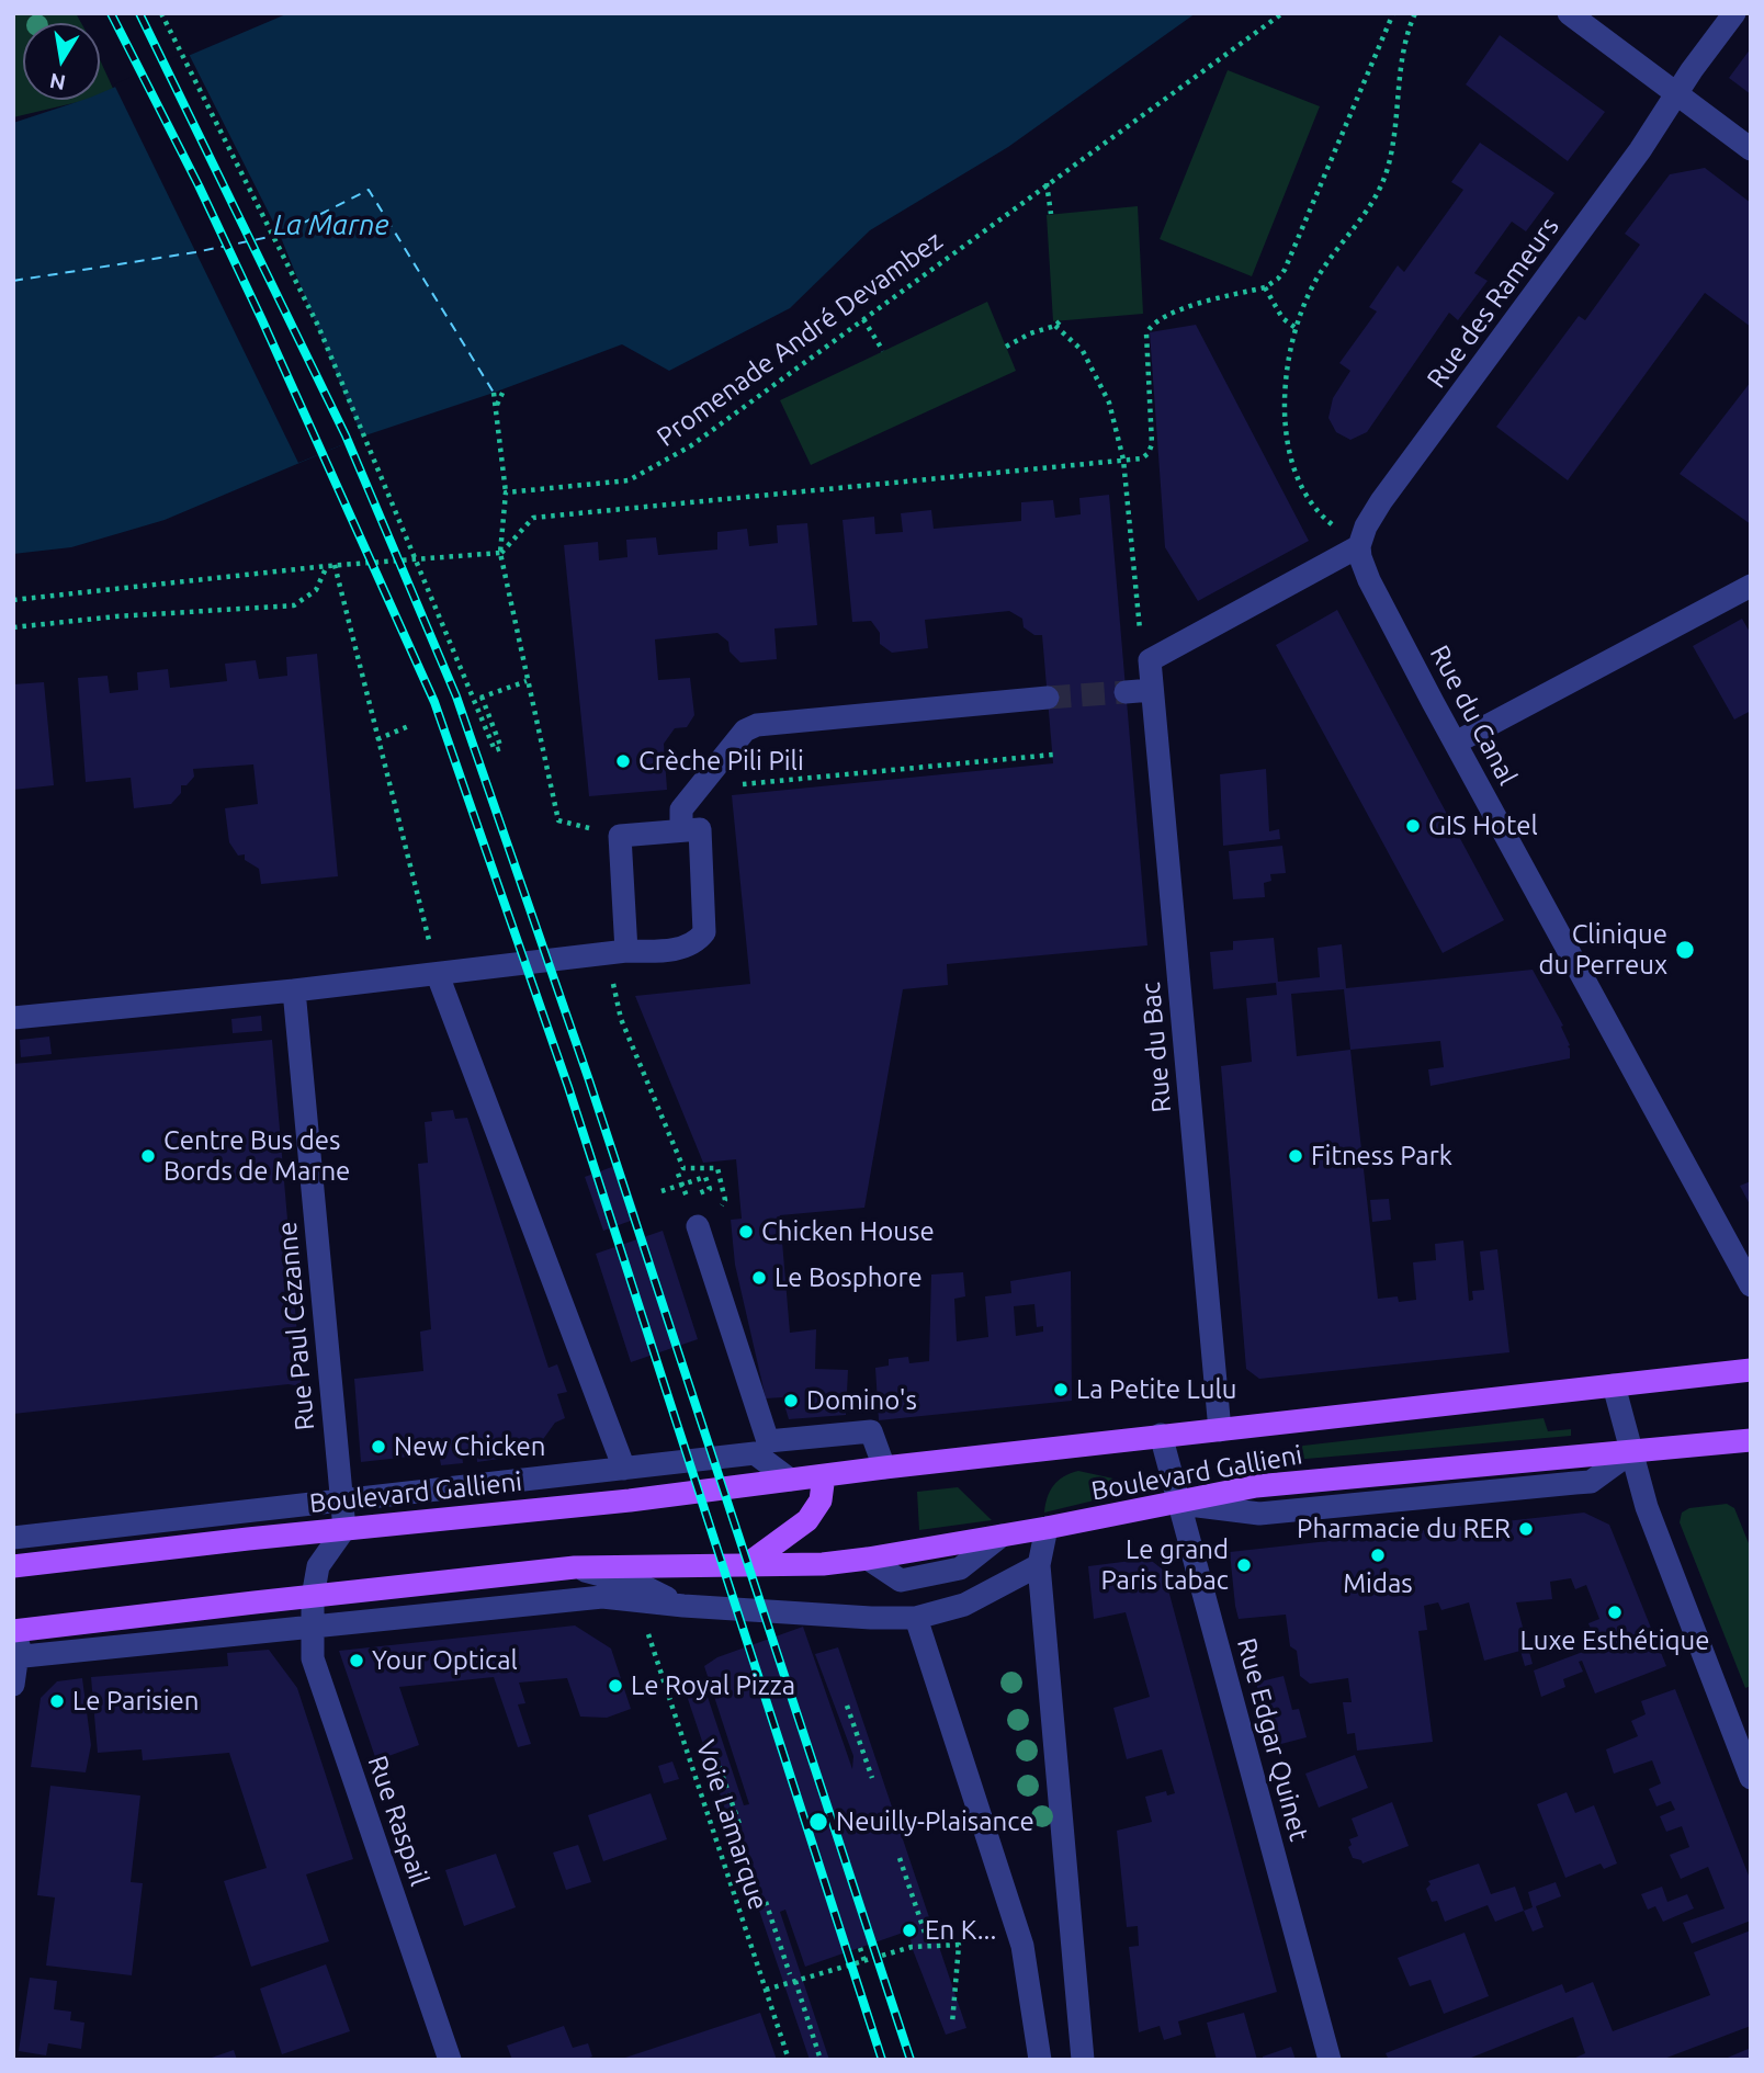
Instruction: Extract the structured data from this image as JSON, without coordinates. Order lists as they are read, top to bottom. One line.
{"streets":{"main road":["Boulevard Gallieni"],"street":["Rue des Rameurs","Rue du Canal","Rue du Bac","Rue Paul Cézanne","Rue Edgar Quinet","Rue Raspail"],"path":["Promenade André Devambez","Voie Lamarque"]},"crossings":[["Rue des Rameurs","Rue du Canal"],["Rue du Bac","Boulevard Gallieni"],["Rue Paul Cézanne","Boulevard Gallieni"],["Rue Paul Cézanne","Rue Raspail"],["Boulevard Gallieni","Rue Edgar Quinet"],["Boulevard Gallieni","Rue Raspail"]],"water":["La Marne"],"places":["Crèche Pili Pili","GIS Hotel","Clinique du Perreux","Centre Bus des Bords de Marne","Fitness Park","Chicken House","Le Bosphore","La Petite Lulu","Domino's","New Chicken","Pharmacie du RER","Midas","Le grand Paris tabac","Luxe Esthétique","Your Optical","Le Royal Pizza","Le Parisien","Neuilly-Plaisance","En K..."],"north":"bottom"}
